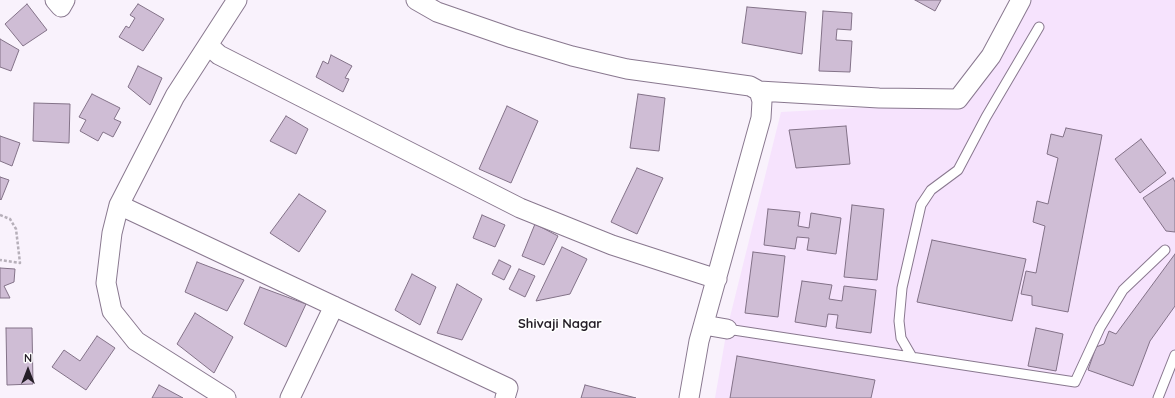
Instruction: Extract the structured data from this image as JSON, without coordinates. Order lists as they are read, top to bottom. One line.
{"districts":["Shivaji Nagar"],"north":"top"}
